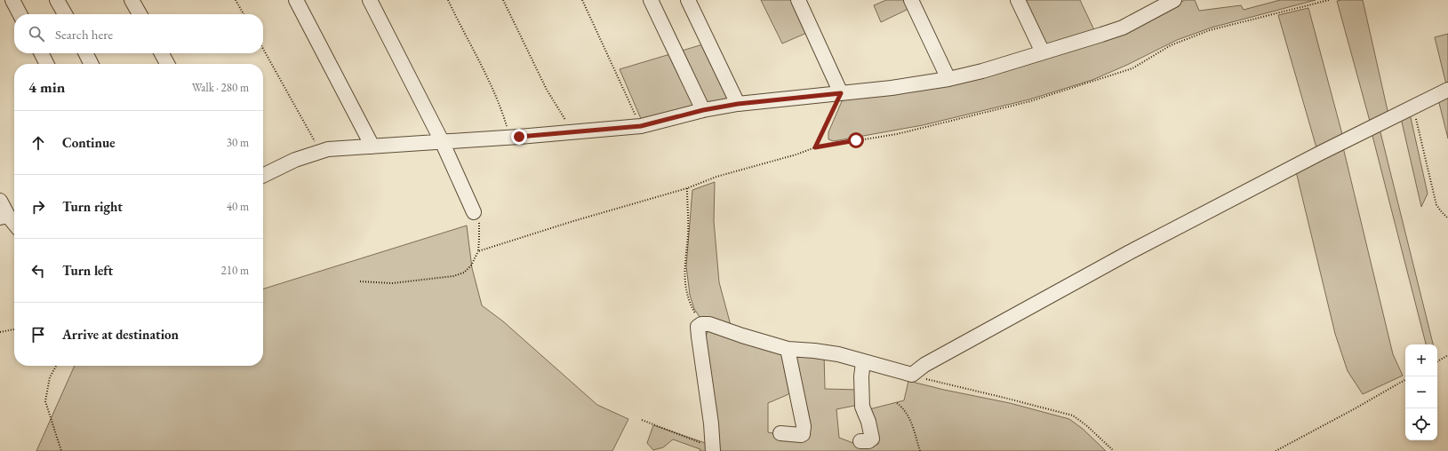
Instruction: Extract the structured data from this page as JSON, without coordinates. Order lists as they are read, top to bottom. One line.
{"page":{"search":"Search here","heading":["4 min","Walk · 280 m"],"list":[["Continue","30 m"],["Turn right","40 m"],["Turn left","210 m"],"Arrive at destination"],"map_buttons":["+","−"]}}
